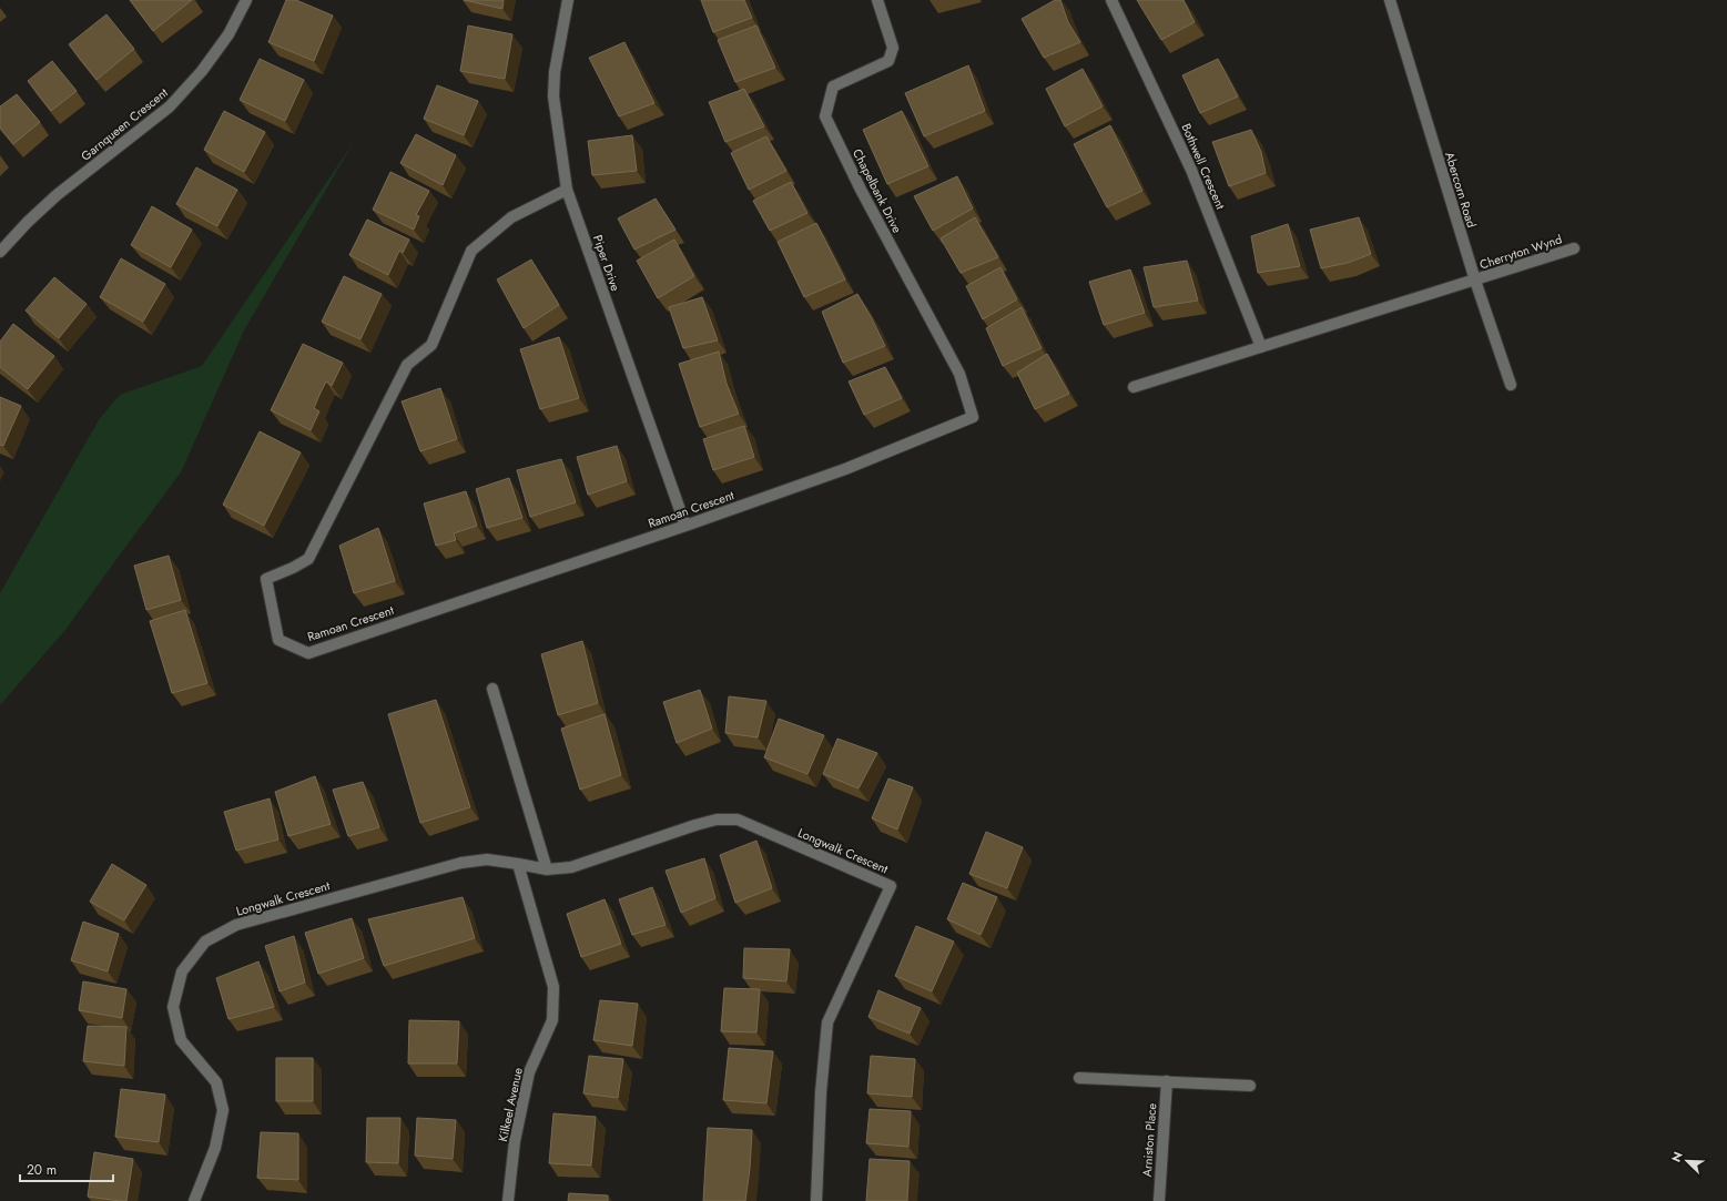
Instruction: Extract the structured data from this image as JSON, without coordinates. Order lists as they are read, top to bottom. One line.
{"streets":{"street":["Garnqueen Crescent","Bothwell Crescent","Abercorn Road","Chapelbank Drive","Cherryton Wynd","Piper Drive","Ramoan Crescent","Longwalk Crescent","Kilkeel Avenue","Arniston Place"]},"crossings":[["Abercorn Road","Cherryton Wynd"],["Chapelbank Drive","Ramoan Crescent"],["Piper Drive","Ramoan Crescent"],["Longwalk Crescent","Kilkeel Avenue"]],"scale_bar":"20 m","north":"top left"}
